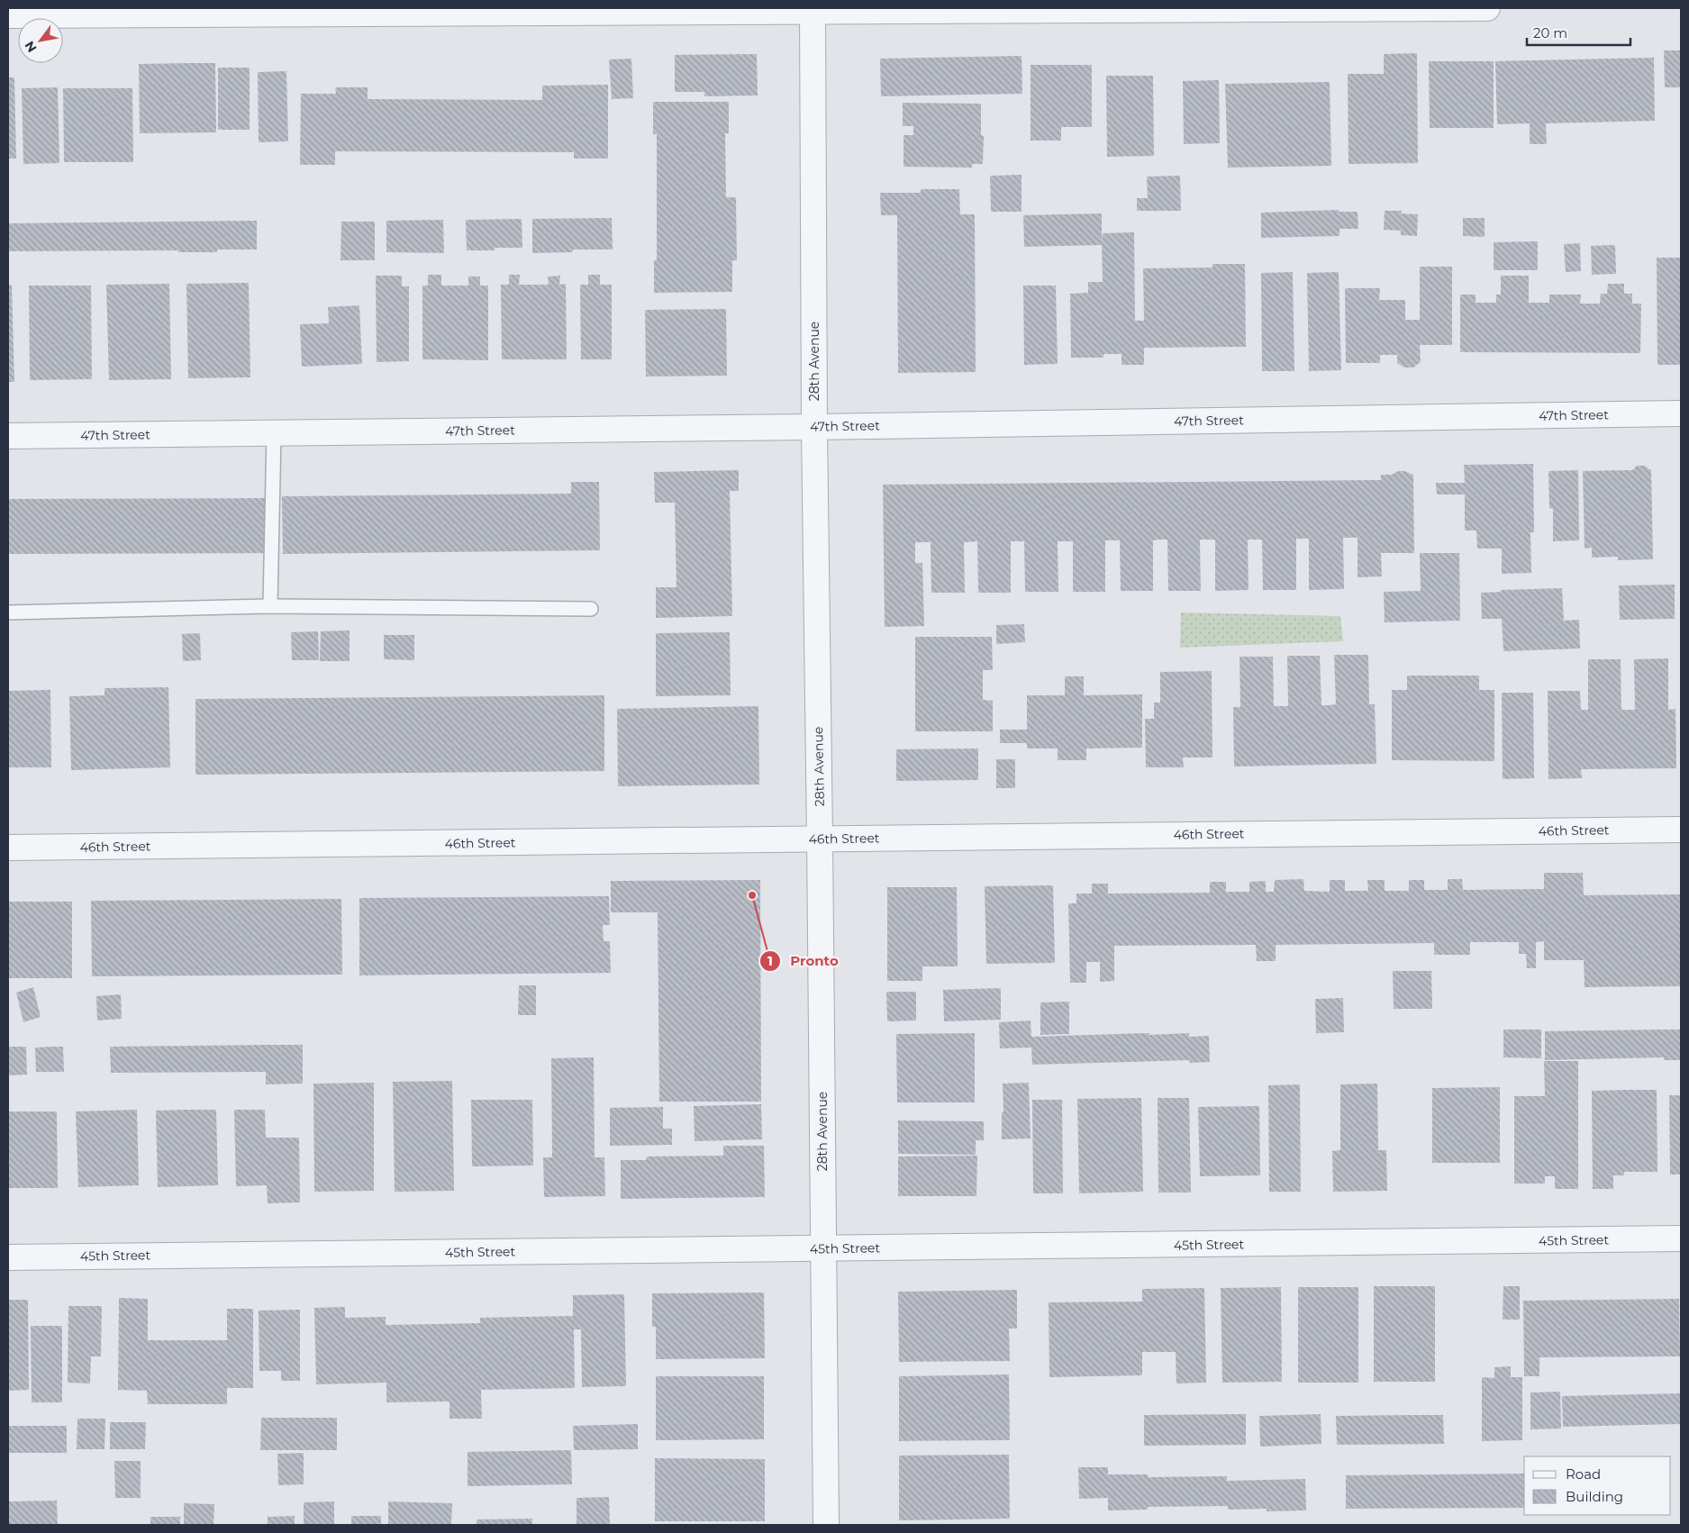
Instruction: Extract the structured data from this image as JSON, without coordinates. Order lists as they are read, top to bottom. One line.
{"streets":{"street":["28th Avenue","47th Street","46th Street","45th Street"]},"crossings":[["28th Avenue","47th Street"],["28th Avenue","46th Street"],["28th Avenue","45th Street"]],"places":["Pronto"],"legend":["Road","Building"],"scale_bar":"20 m","north":"bottom left"}
